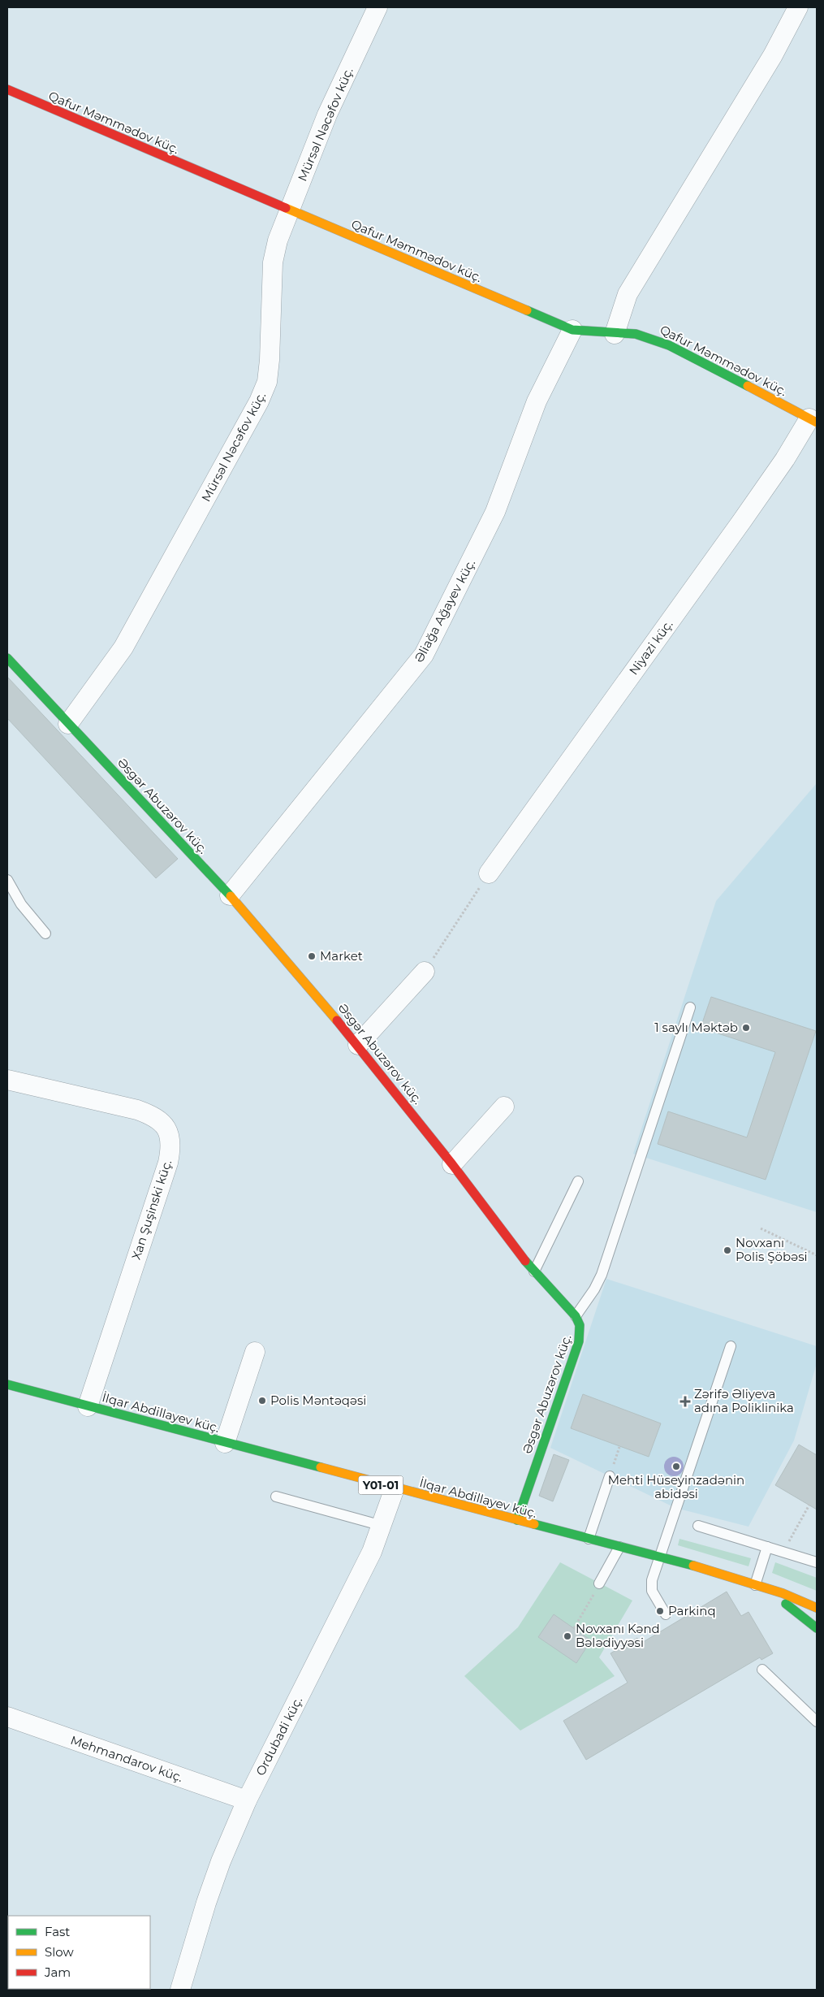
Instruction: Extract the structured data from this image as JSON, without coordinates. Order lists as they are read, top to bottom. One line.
{"streets":{"street":["Qafur Məmmədov küç.","Mürsəl Nəcəfov küç.","Əliağa Ağayev küç.","Niyazi küç.","Əsgər Abuzərov küç.","Xan Şuşinski küç.","İlqar Abdillayev küç.","Y01-01","Ordubadi küç.","Mehmandarov küç."]},"crossings":[["Qafur Məmmədov küç.","Mürsəl Nəcəfov küç."],["Qafur Məmmədov küç.","Əliağa Ağayev küç."],["Qafur Məmmədov küç.","Niyazi küç."],["Mürsəl Nəcəfov küç.","Əsgər Abuzərov küç."],["Əliağa Ağayev küç.","Əsgər Abuzərov küç."],["Əsgər Abuzərov küç.","İlqar Abdillayev küç."],["Xan Şuşinski küç.","İlqar Abdillayev küç."],["İlqar Abdillayev küç.","Ordubadi küç."],["Ordubadi küç.","Mehmandarov küç."]],"places":{"other":["Market","1 saylı Məktəb","Novxanı Polis Şöbəsi","Polis Məntəqəsi","Mehti Hüseyinzadənin abidəsi","Parkinq","Novxanı Kənd Bələdiyyəsi"],"health":["Zərifə Əliyeva adına Poliklinika"]},"legend":["Fast","Slow","Jam"]}
